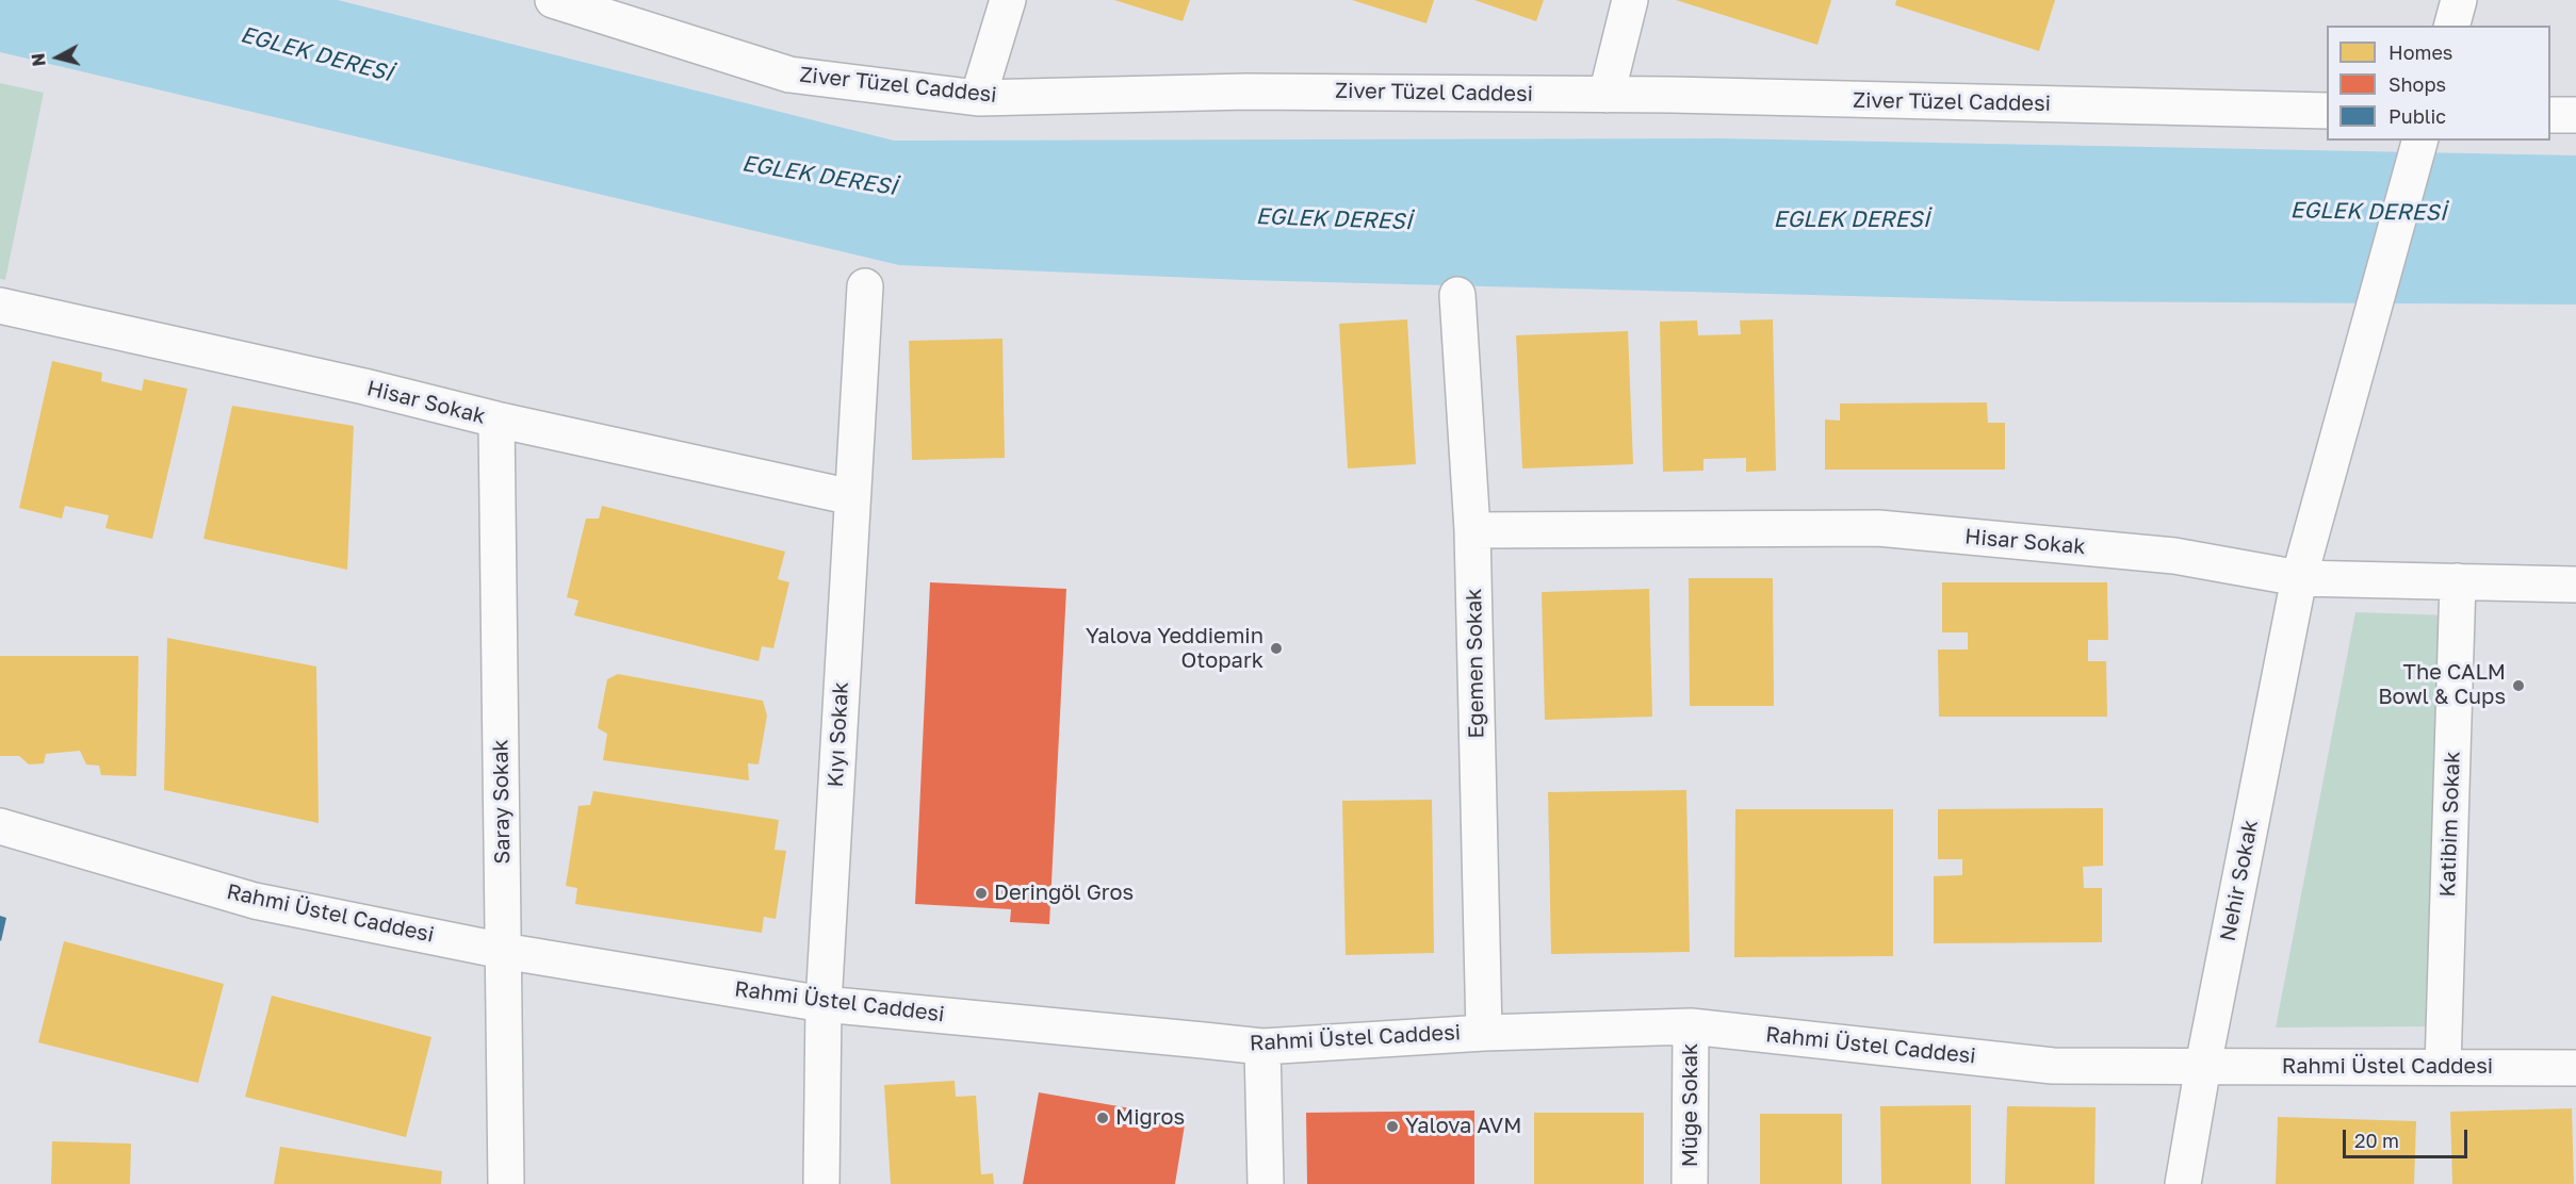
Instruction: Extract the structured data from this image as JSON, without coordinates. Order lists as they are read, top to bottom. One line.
{"streets":{"street":["Ziver Tüzel Caddesi","Hisar Sokak","Egemen Sokak","Kıyı Sokak","Saray Sokak","Katibim Sokak","Nehir Sokak","Rahmi Üstel Caddesi","Müge Sokak"]},"crossings":[["Hisar Sokak","Egemen Sokak"],["Hisar Sokak","Kıyı Sokak"],["Hisar Sokak","Saray Sokak"],["Hisar Sokak","Katibim Sokak"],["Hisar Sokak","Nehir Sokak"],["Egemen Sokak","Rahmi Üstel Caddesi"],["Kıyı Sokak","Rahmi Üstel Caddesi"],["Saray Sokak","Rahmi Üstel Caddesi"],["Katibim Sokak","Rahmi Üstel Caddesi"],["Nehir Sokak","Rahmi Üstel Caddesi"],["Rahmi Üstel Caddesi","Müge Sokak"]],"water":["EĞLEK DERESİ"],"places":["Yalova Yeddiemin Otopark","The CALM Bowl & Cups","Deringöl Gros","Migros","Yalova AVM"],"legend":["Homes","Shops","Public"],"scale_bar":"20 m","north":"left"}
